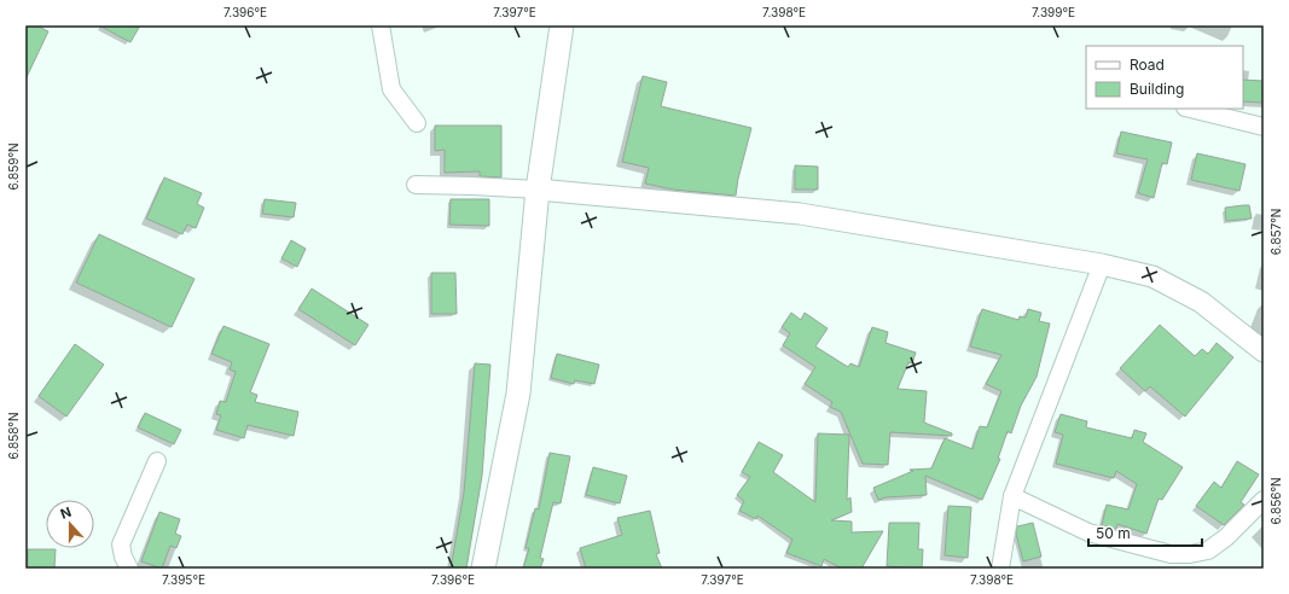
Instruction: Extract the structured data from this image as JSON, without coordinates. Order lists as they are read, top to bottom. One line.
{"legend":["Road","Building"],"scale_bar":"50 m","north":"top","coordinates":["7.396°E","7.397°E","7.398°E","7.399°E","6.859°N","6.857°N","6.858°N","6.856°N","7.395°E"]}
